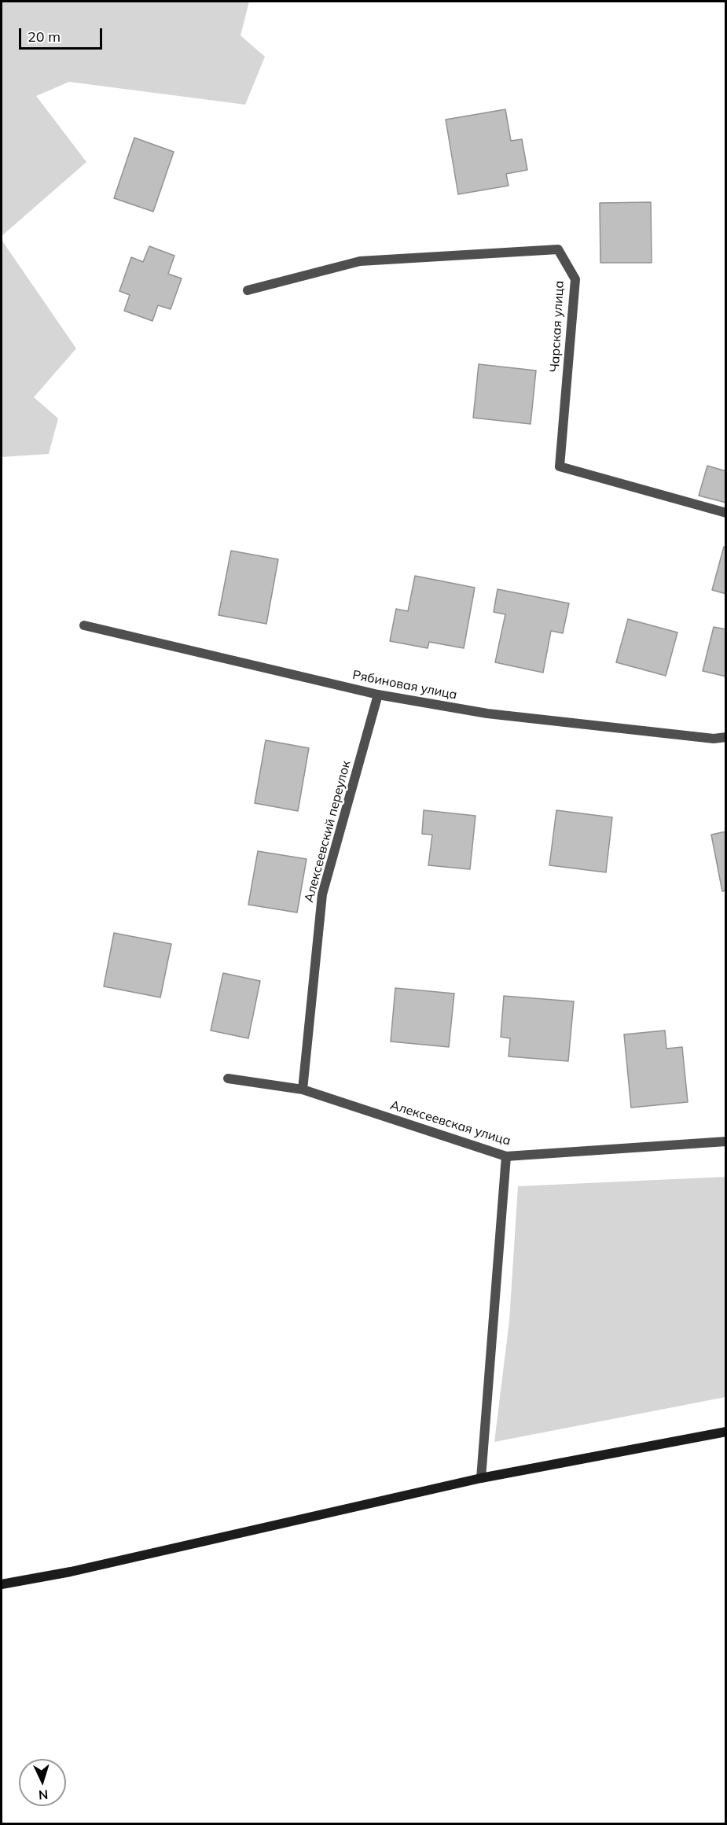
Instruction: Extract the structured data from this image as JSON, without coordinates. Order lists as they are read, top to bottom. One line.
{"streets":{"street":["Чарская улица","Рябиновая улица","Алексеевский переулок","Алексеевская улица"]},"crossings":[["Рябиновая улица","Алексеевский переулок"],["Алексеевский переулок","Алексеевская улица"]],"scale_bar":"20 m","north":"bottom"}
